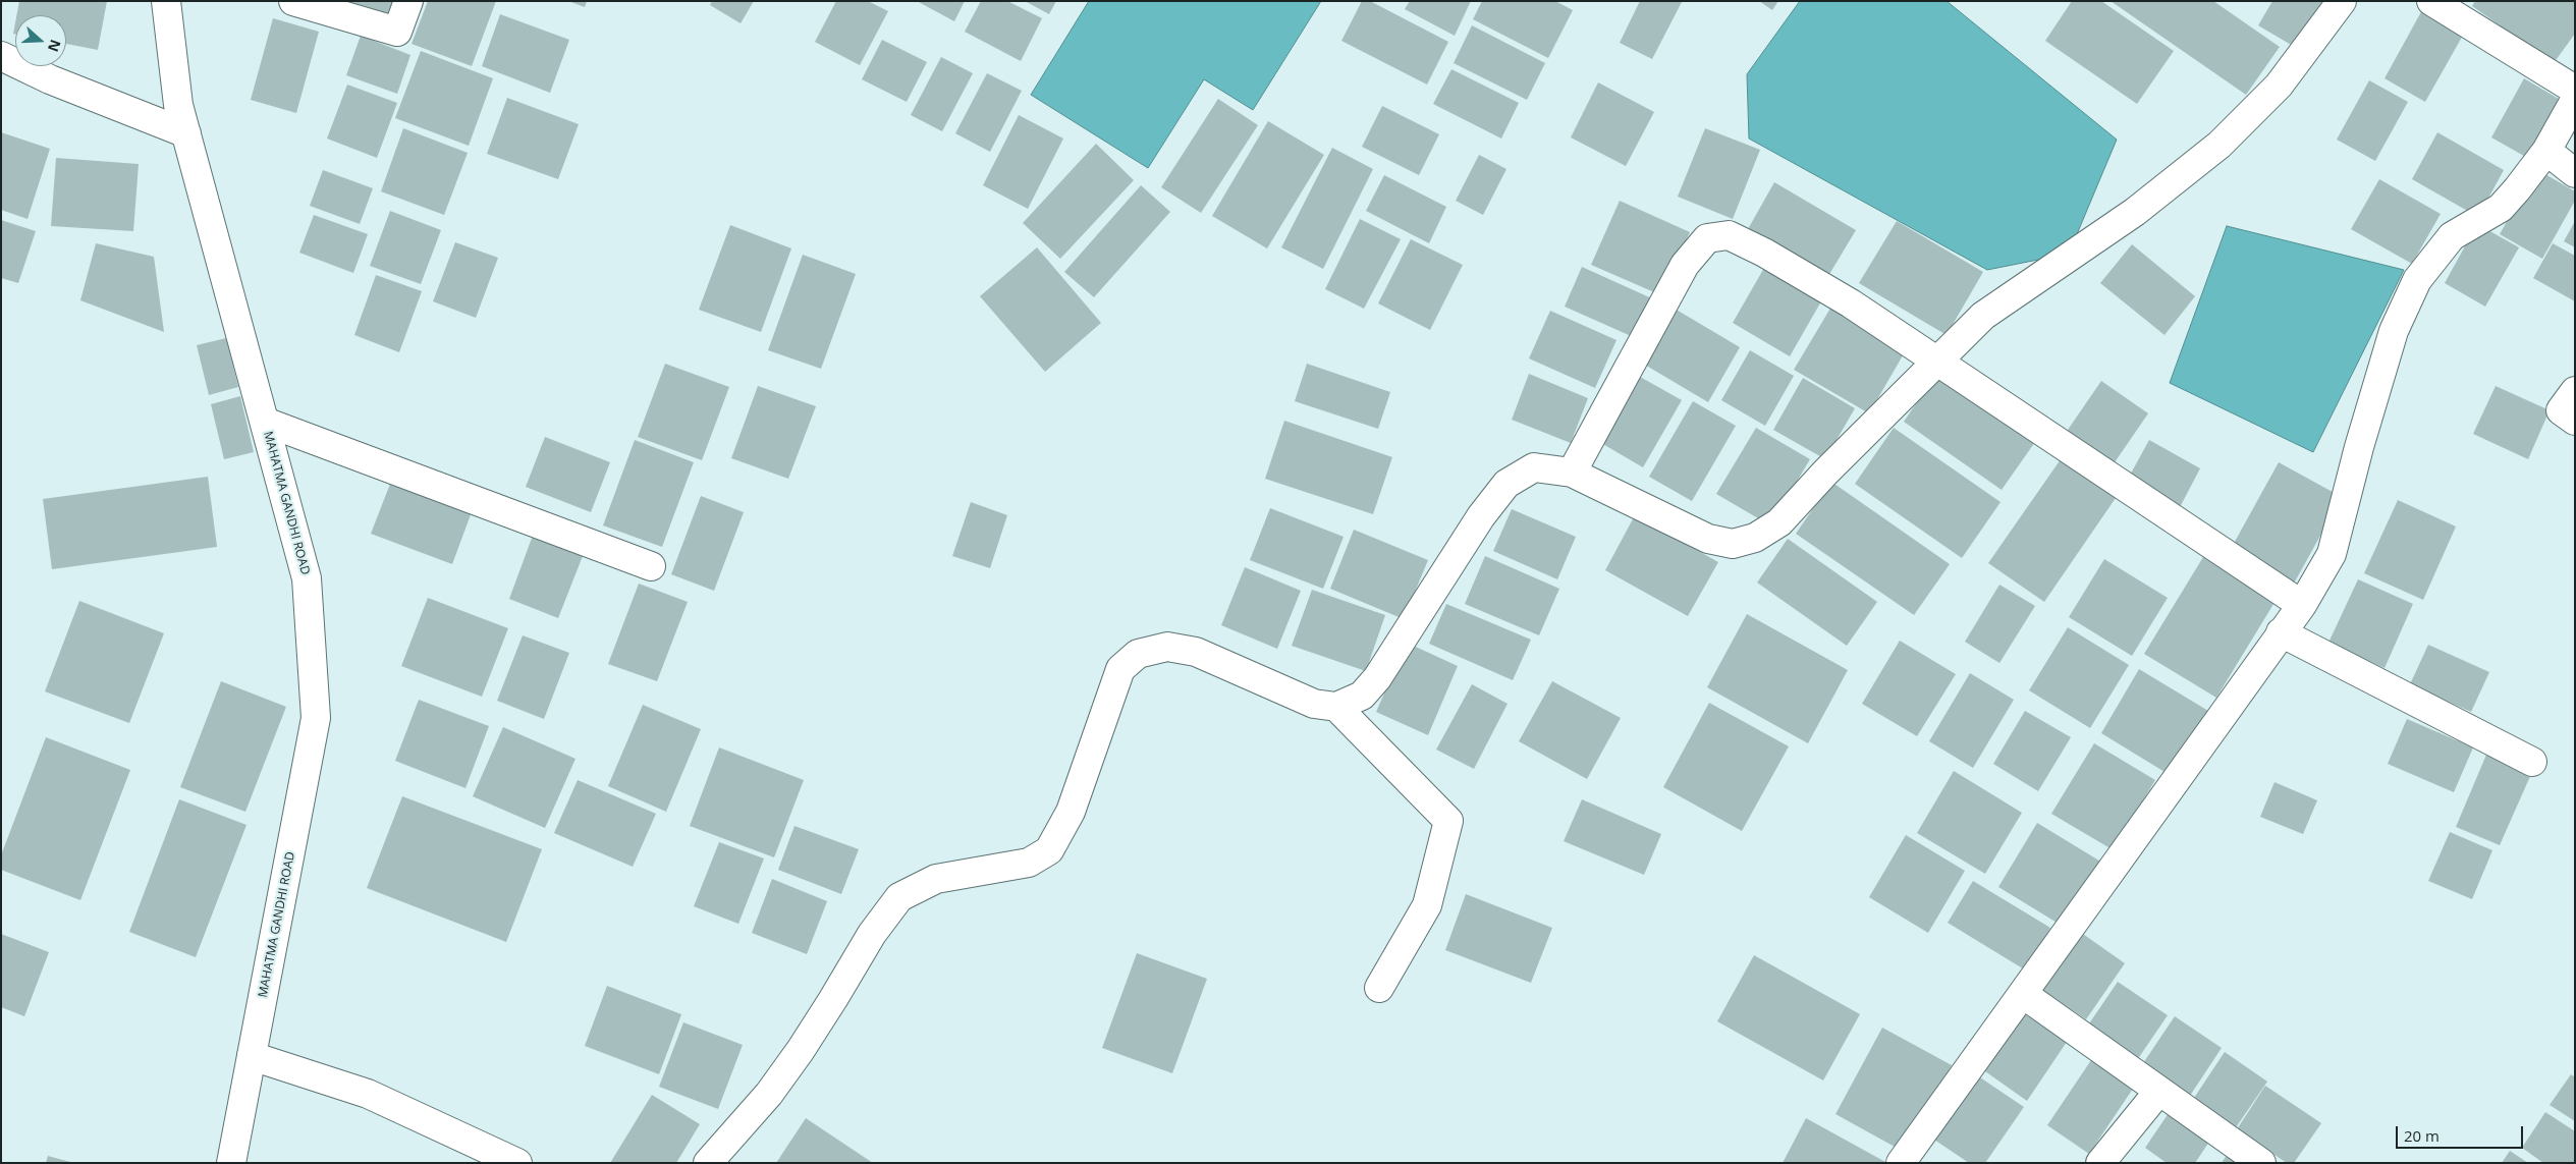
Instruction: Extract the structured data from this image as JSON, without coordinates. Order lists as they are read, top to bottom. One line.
{"streets":{"street":["MAHATMA GANDHI ROAD"]},"scale_bar":"20 m","north":"right"}
